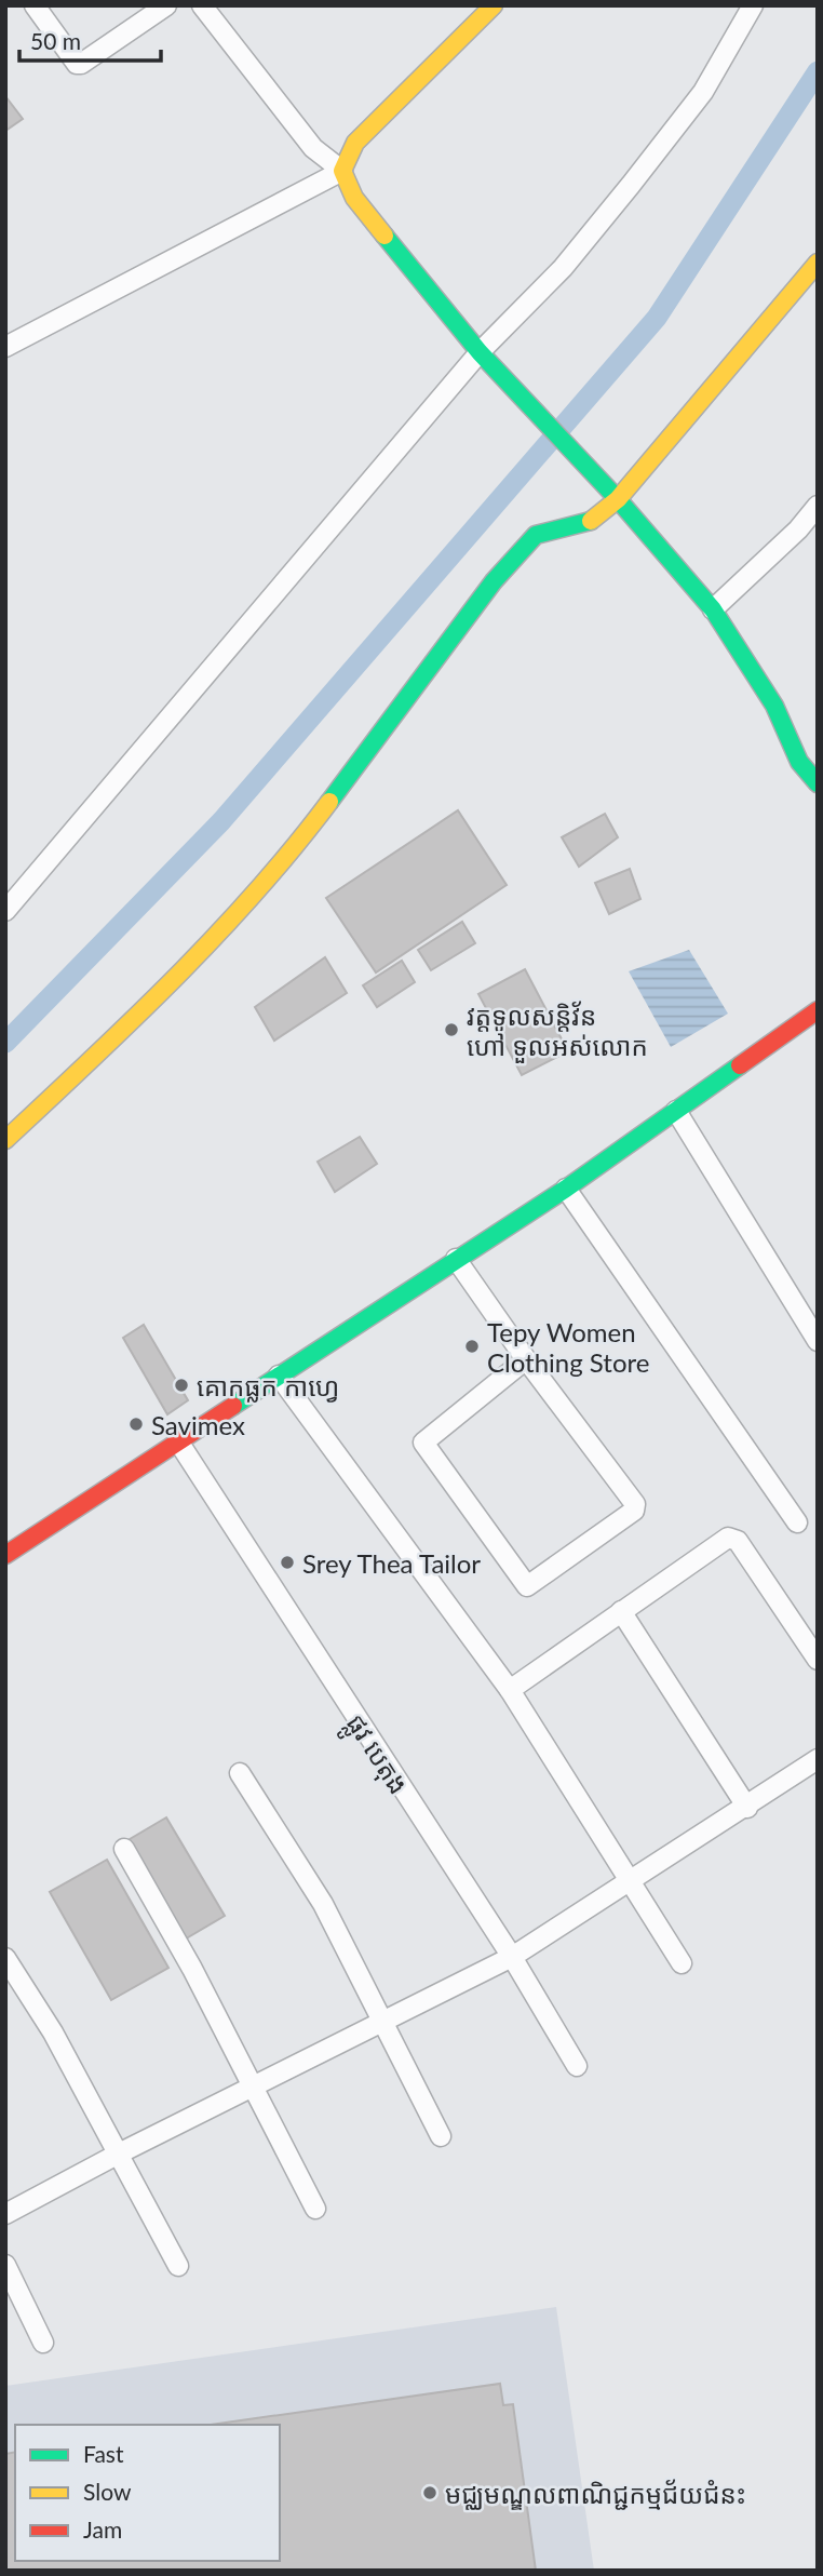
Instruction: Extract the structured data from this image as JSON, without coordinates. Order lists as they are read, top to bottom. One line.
{"streets":{"street":["ផ្លូវ បេតុង"]},"places":["វត្តទូលសន្តិវ័ន ហៅ ទួលអស់លោក","Tepy Women Clothing Store","គោកធ្លក កាហ្វេ","Savimex","Srey Thea Tailor","មជ្ឈមណ្ឌលពាណិជ្ជកម្មជ័យជំនះ"],"legend":["Fast","Slow","Jam"],"scale_bar":"50 m"}
